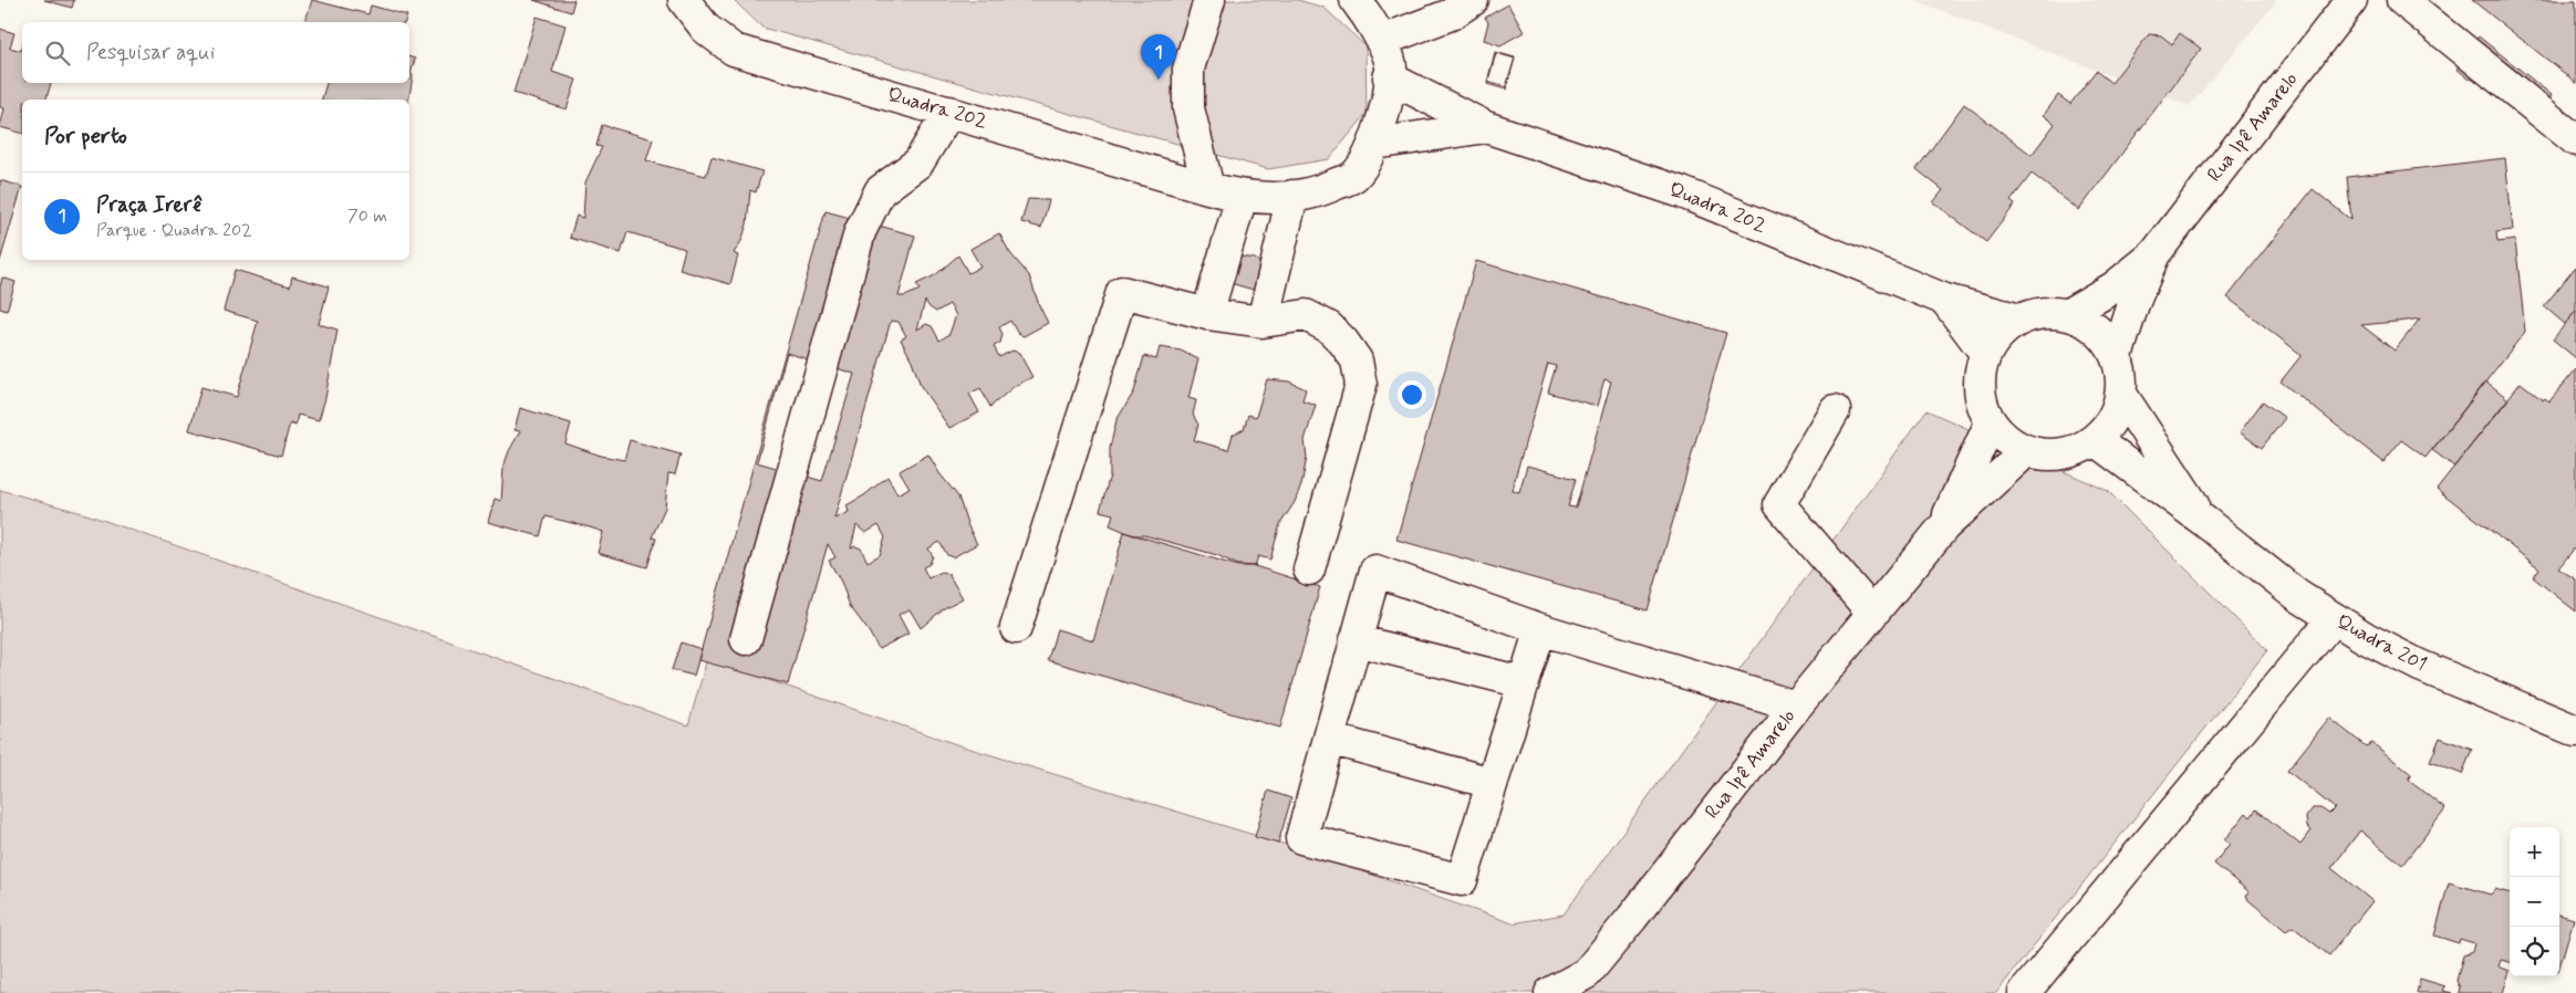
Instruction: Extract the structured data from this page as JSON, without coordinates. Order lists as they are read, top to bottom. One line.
{"streets":{"street":["Quadra 202","Rua Ipê Amarelo","Quadra 201"]},"crossings":[["Quadra 202","Rua Ipê Amarelo"],["Quadra 202","Quadra 201"],["Rua Ipê Amarelo","Quadra 201"]],"page":{"search":"Pesquisar aqui","pins":"1","heading":"Por perto","list":[{"mark":"1","name":"Praça Irerê","note":"Parque · Quadra 202","value":"70 m"}],"map_buttons":["+","−"]}}
